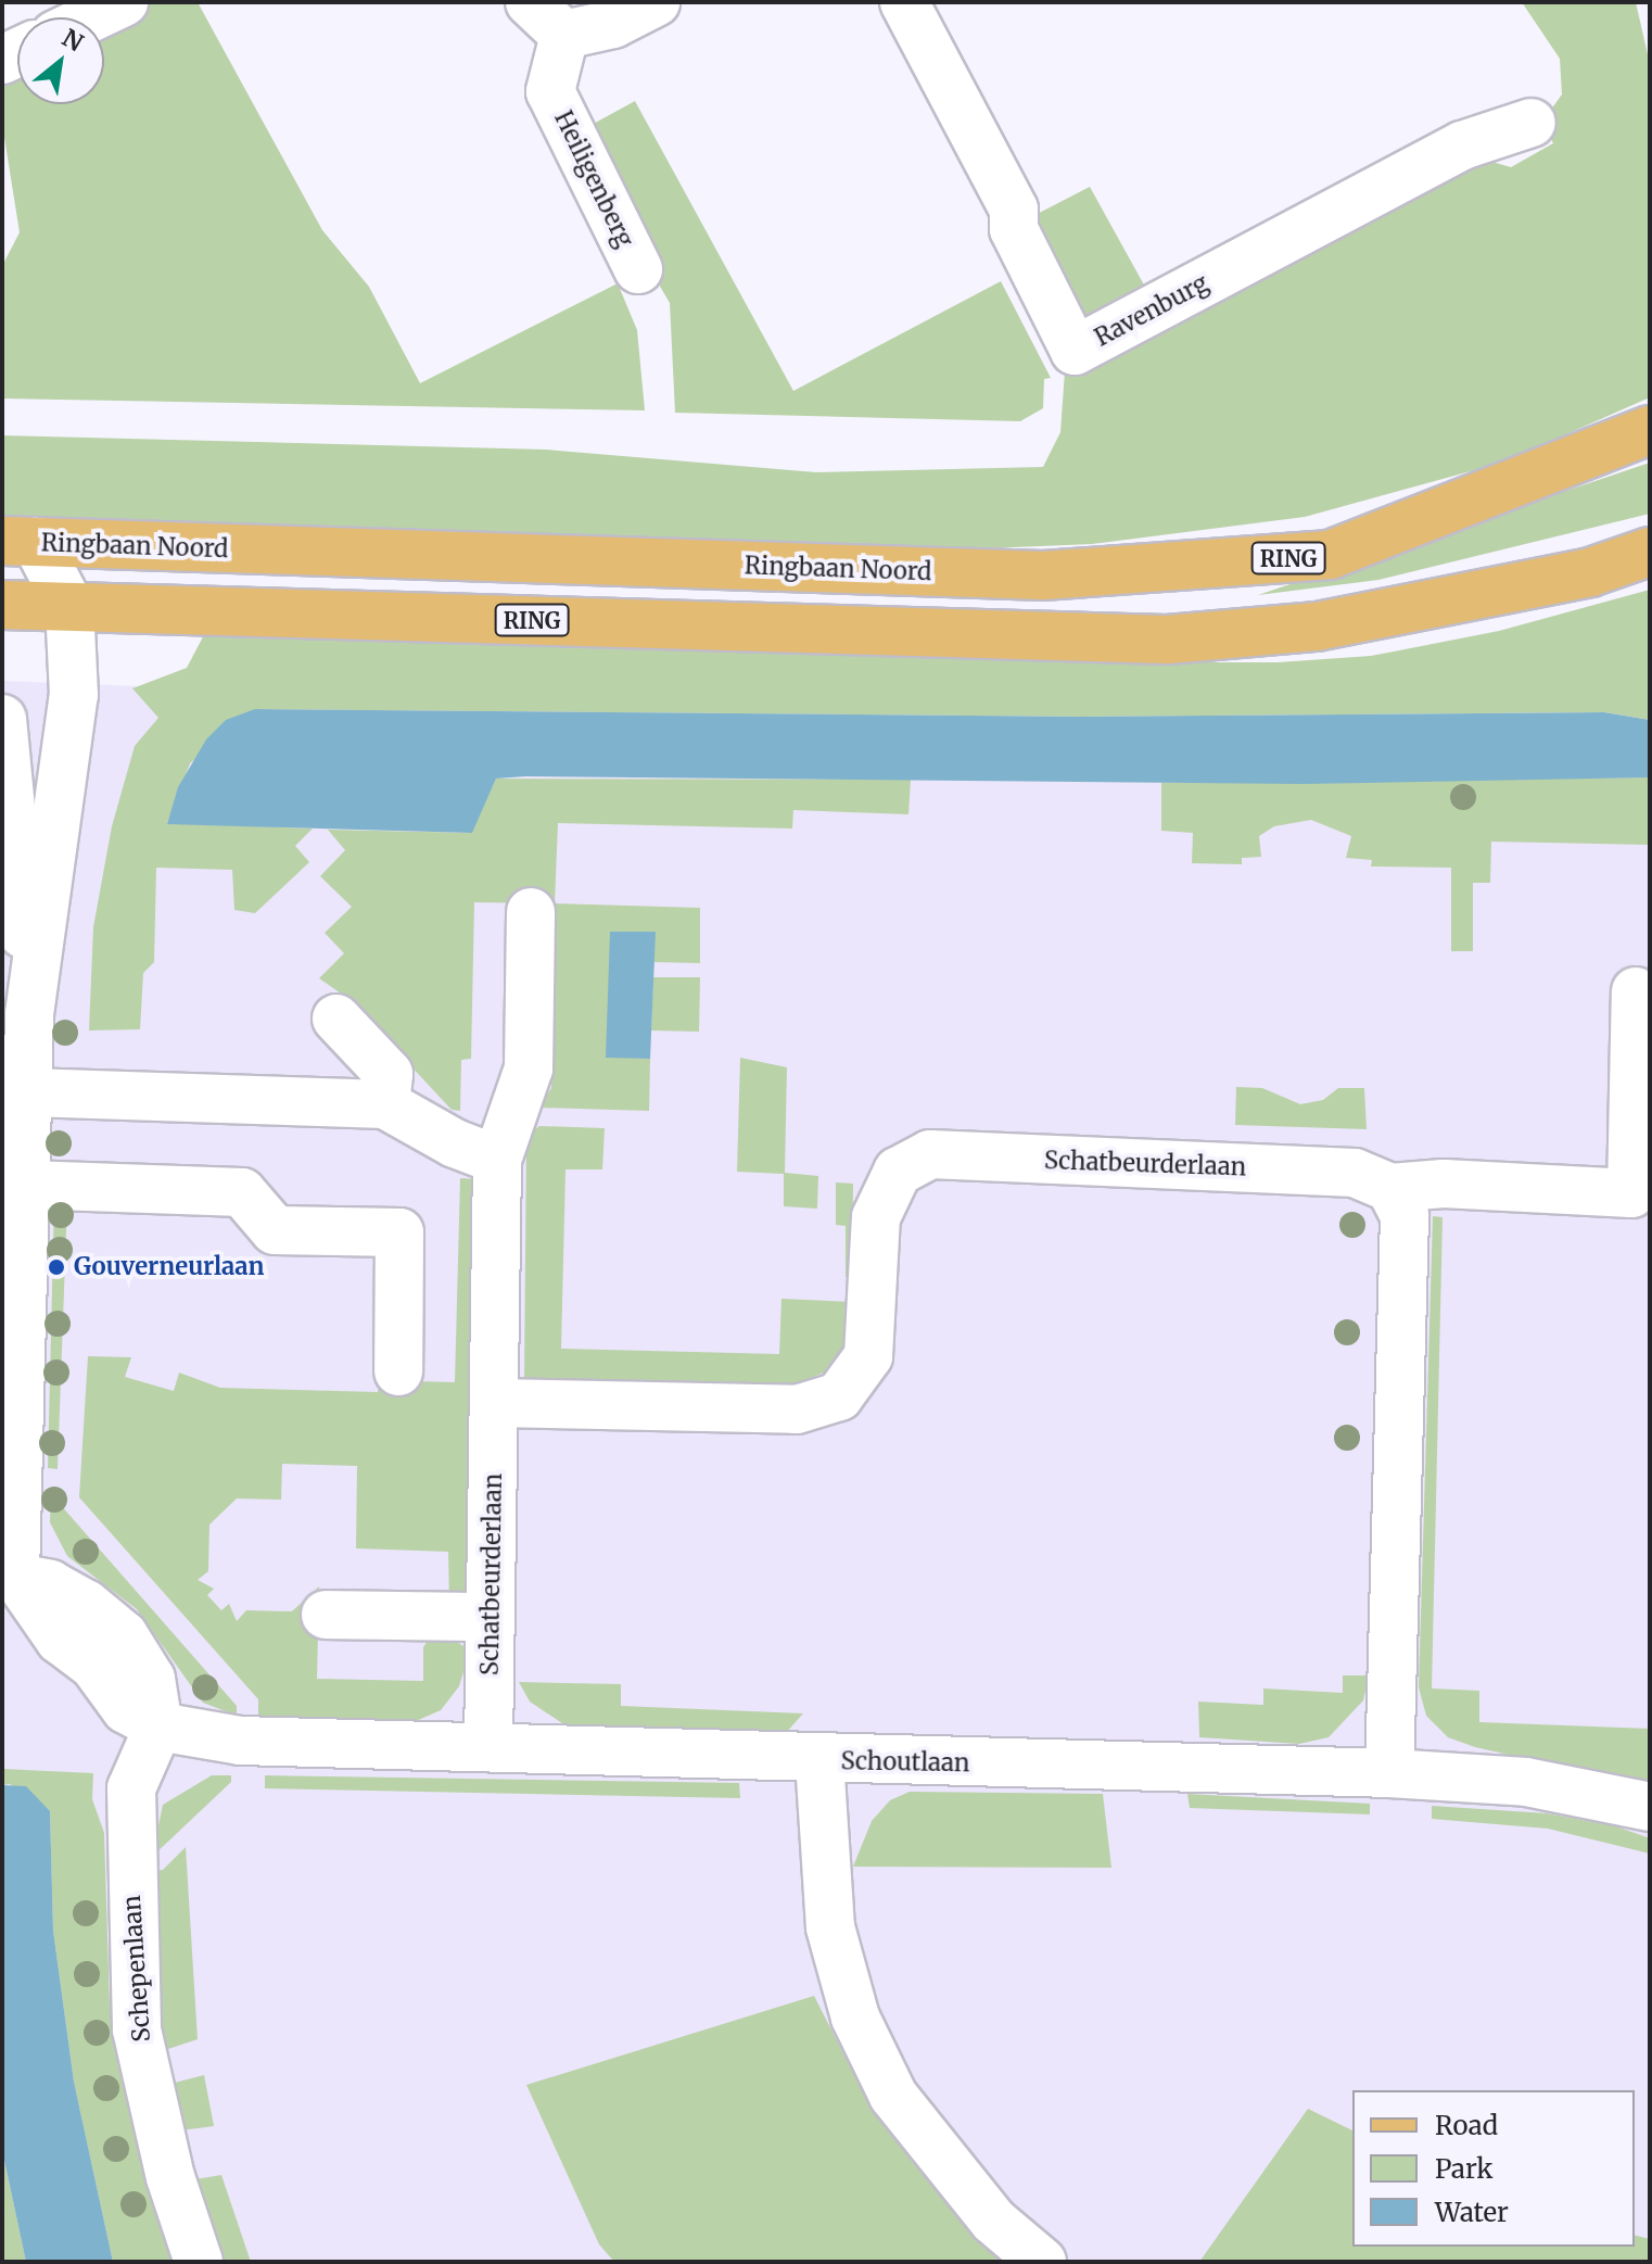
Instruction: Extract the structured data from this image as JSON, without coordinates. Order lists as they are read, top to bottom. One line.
{"streets":{"main road":["Ringbaan Noord","RING"],"street":["Heiligenberg","Ravenburg","Schatbeurderlaan","Schoutlaan","Schepenlaan"]},"crossings":[["Schatbeurderlaan","Schoutlaan"],["Schoutlaan","Schepenlaan"]],"places":["Gouverneurlaan"],"legend":["Road","Park","Water"],"north":"top right"}
